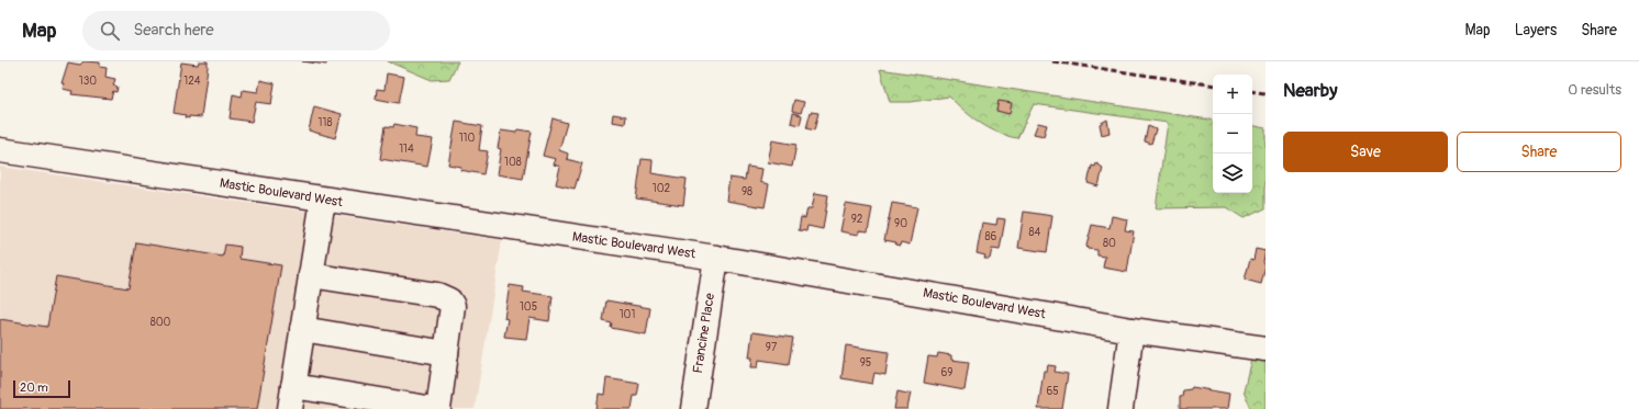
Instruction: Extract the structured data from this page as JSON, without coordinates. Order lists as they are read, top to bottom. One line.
{"streets":{"street":["Mastic Boulevard West","Francine Place"]},"crossings":[["Mastic Boulevard West","Francine Place"]],"house_numbers":["130","124","118","110","114","108","102","98","92","90","84","86","80","105","101","800","97","95","69","65"],"scale_bar":"20 m","page":{"header":"Map","search":"Search here","nav":["Map","Layers","Share"],"heading":["Nearby","0 results"],"map_buttons":["+","−"],"buttons":["Save","Share"],"scale":"20 m"}}
